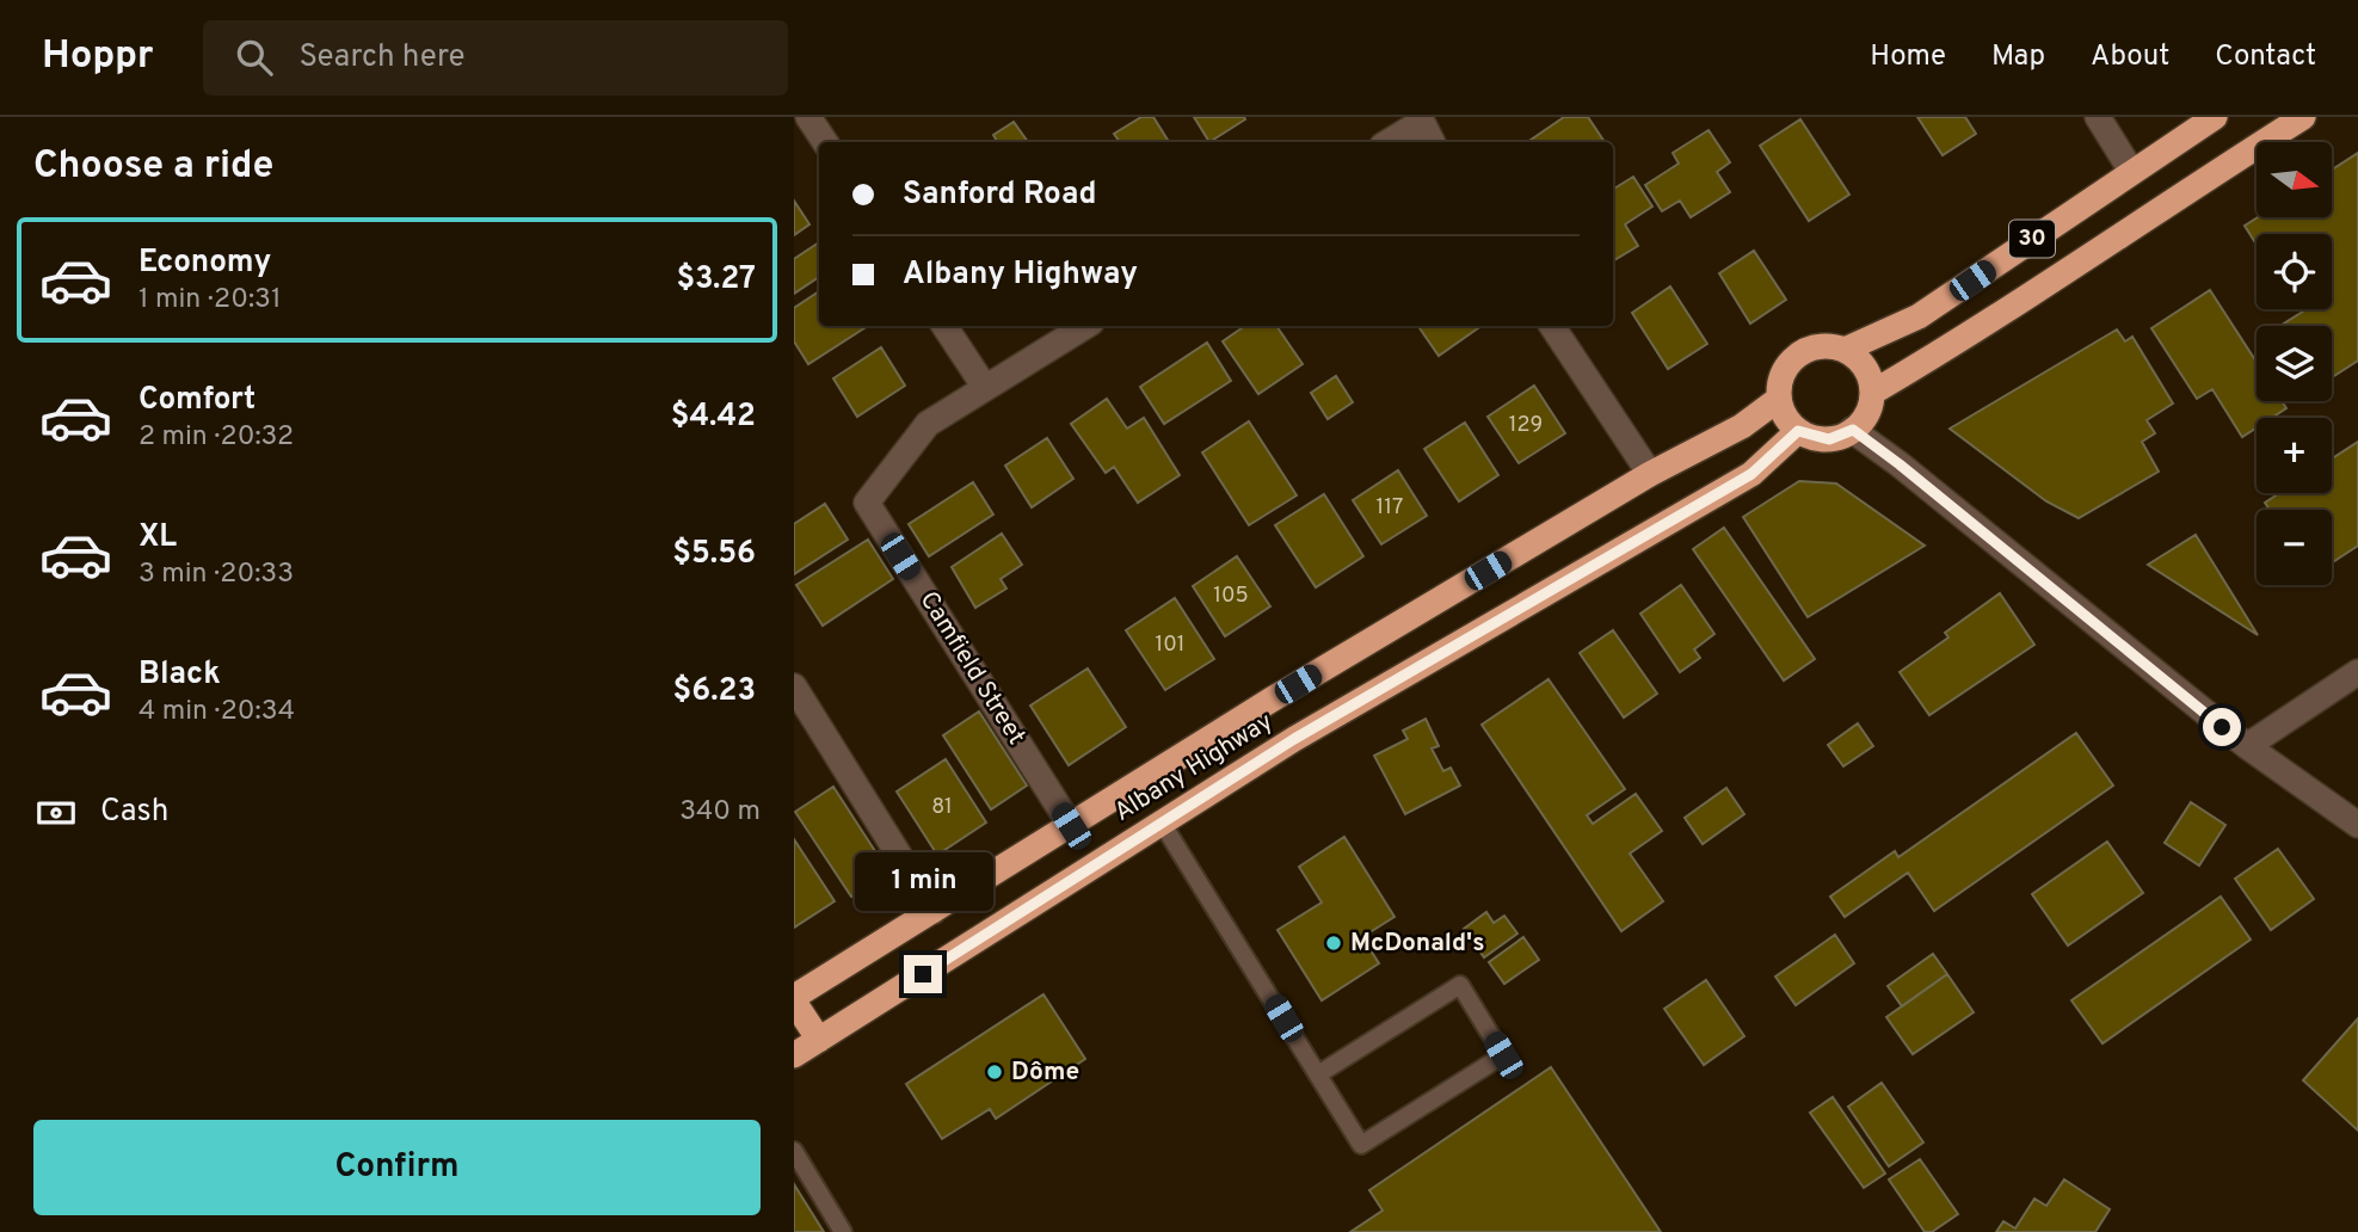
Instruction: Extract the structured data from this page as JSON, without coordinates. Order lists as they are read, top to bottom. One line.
{"streets":{"highway":["30","Albany Highway"],"street":["Camfield Street"]},"crossings":[["30","Albany Highway"],["Camfield Street","Albany Highway"]],"places":["McDonald's","Dôme"],"house_numbers":["129","117","105","101","81"],"north":"right","page":{"header":"Hoppr","search":"Search here","nav":["Home","Map","About","Contact"],"heading":"Choose a ride","map_buttons":["+","−"],"banner":["Sanford Road","Albany Highway"],"list":[{"name":"Economy","note":"1 min · 20:31","value":"$3.27"},{"name":"Comfort","note":"2 min · 20:32","value":"$4.42"},{"name":"XL","note":"3 min · 20:33","value":"$5.56"},{"name":"Black","note":"4 min · 20:34","value":"$6.23"}],"pay":["Cash","340 m"],"bubble":"1 min","buttons":"Confirm"}}
